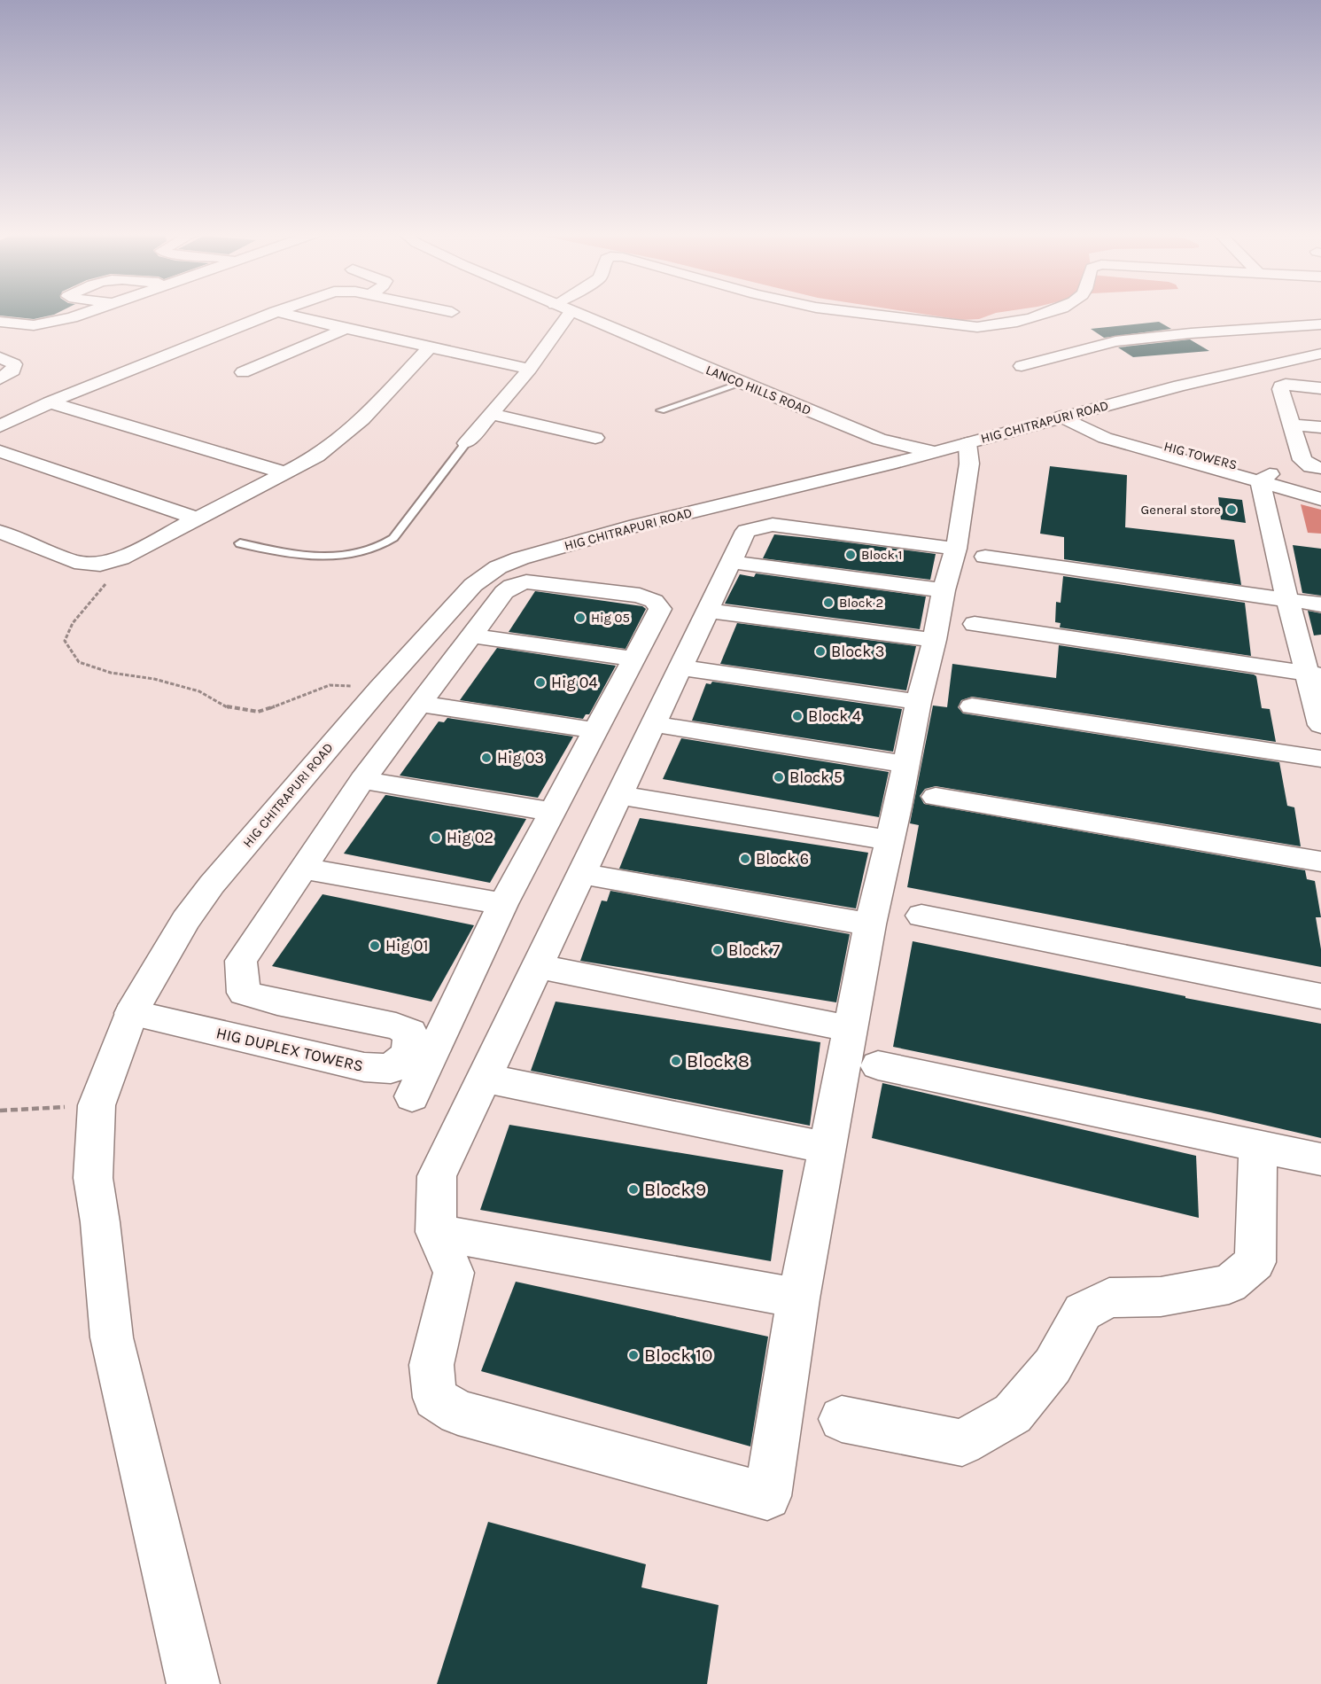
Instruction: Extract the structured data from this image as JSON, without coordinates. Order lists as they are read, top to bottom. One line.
{"streets":{"street":["LANCO HILLS ROAD","HIG CHITRAPURI ROAD","HIG TOWERS","HIG DUPLEX TOWERS"]},"crossings":[["LANCO HILLS ROAD","HIG CHITRAPURI ROAD"],["HIG CHITRAPURI ROAD","HIG TOWERS"],["HIG CHITRAPURI ROAD","HIG DUPLEX TOWERS"]],"places":["General store","Block 1","Block 2","Hig 05","Block 3","Hig 04","Block 4","Hig 03","Block 5","Hig 02","Block 6","Hig 01","Block 7","Block 8","Block 9","Block 10"]}
